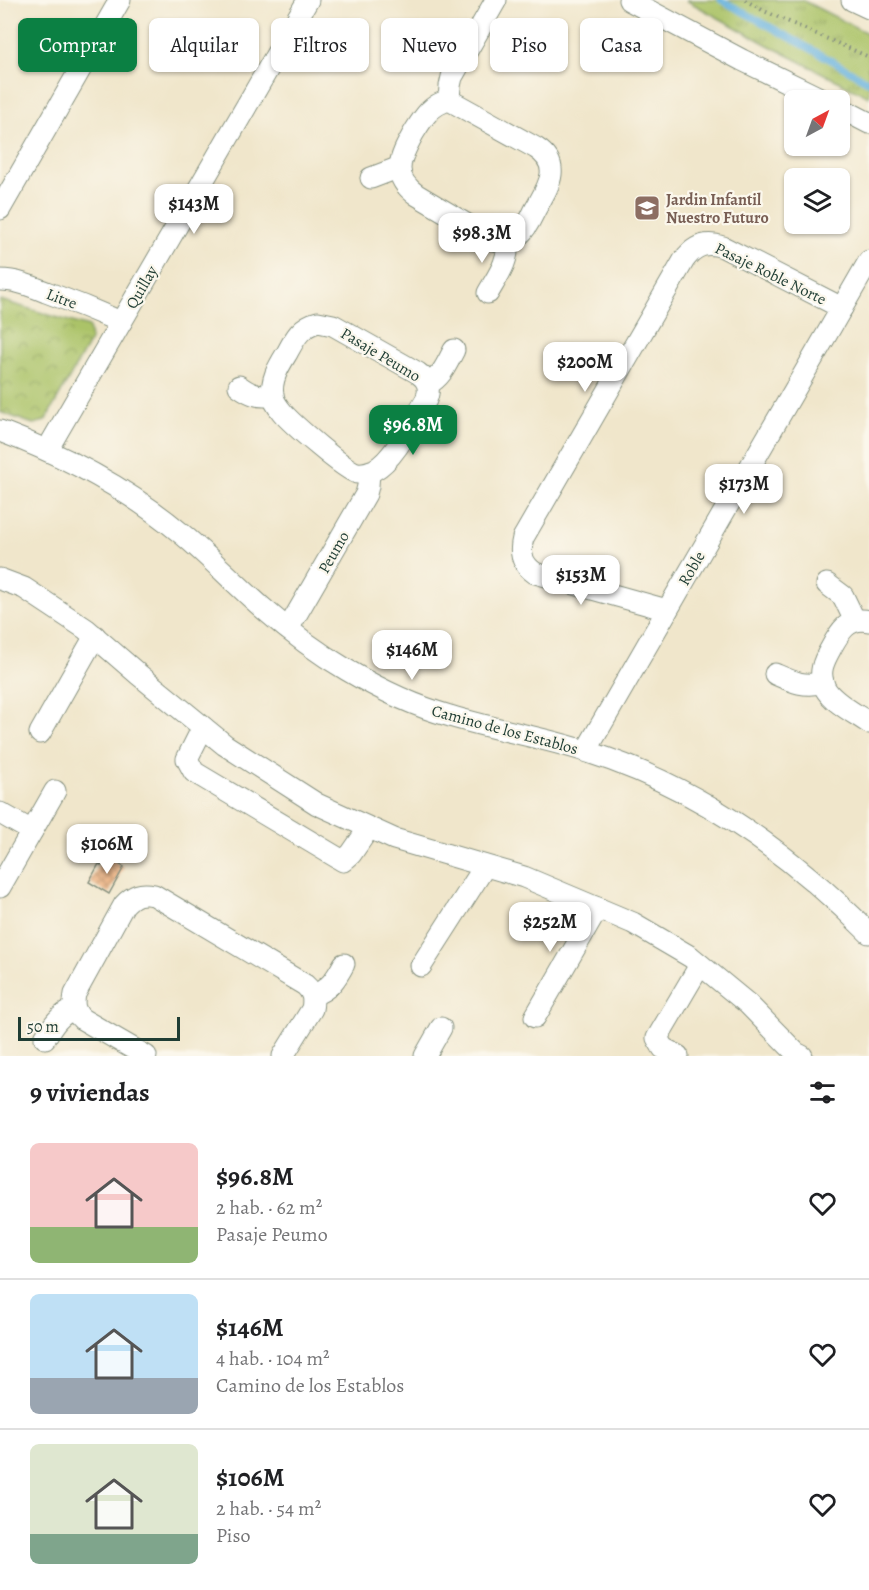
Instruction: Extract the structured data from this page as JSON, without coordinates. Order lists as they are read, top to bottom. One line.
{"streets":{"street":["Pasaje Roble Norte","Quillay","Litre","Pasaje Peumo","Peumo","Roble","Camino de los Establos"]},"crossings":[["Pasaje Roble Norte","Roble"],["Quillay","Litre"],["Quillay","Camino de los Establos"],["Pasaje Peumo","Peumo"],["Peumo","Camino de los Establos"],["Roble","Camino de los Establos"]],"places":{"school or university":["Jardin Infantil Nuestro Futuro"]},"scale_bar":"50 m","north":"top right","page":{"chip":["Comprar","Alquilar","Filtros","Nuevo","Piso","Casa"],"price":["$143M","$98.3M","$200M","$96.8M","$173M","$153M","$146M","$106M","$252M"],"scale":"50 m","heading":"9 viviendas","list":[{"name":"$96.8M","note":"2 hab. · 62 m² · Pasaje Peumo"},{"name":"$146M","note":"4 hab. · 104 m² · Camino de los Establos"},{"name":"$106M","note":"2 hab. · 54 m² · Piso"}]}}
